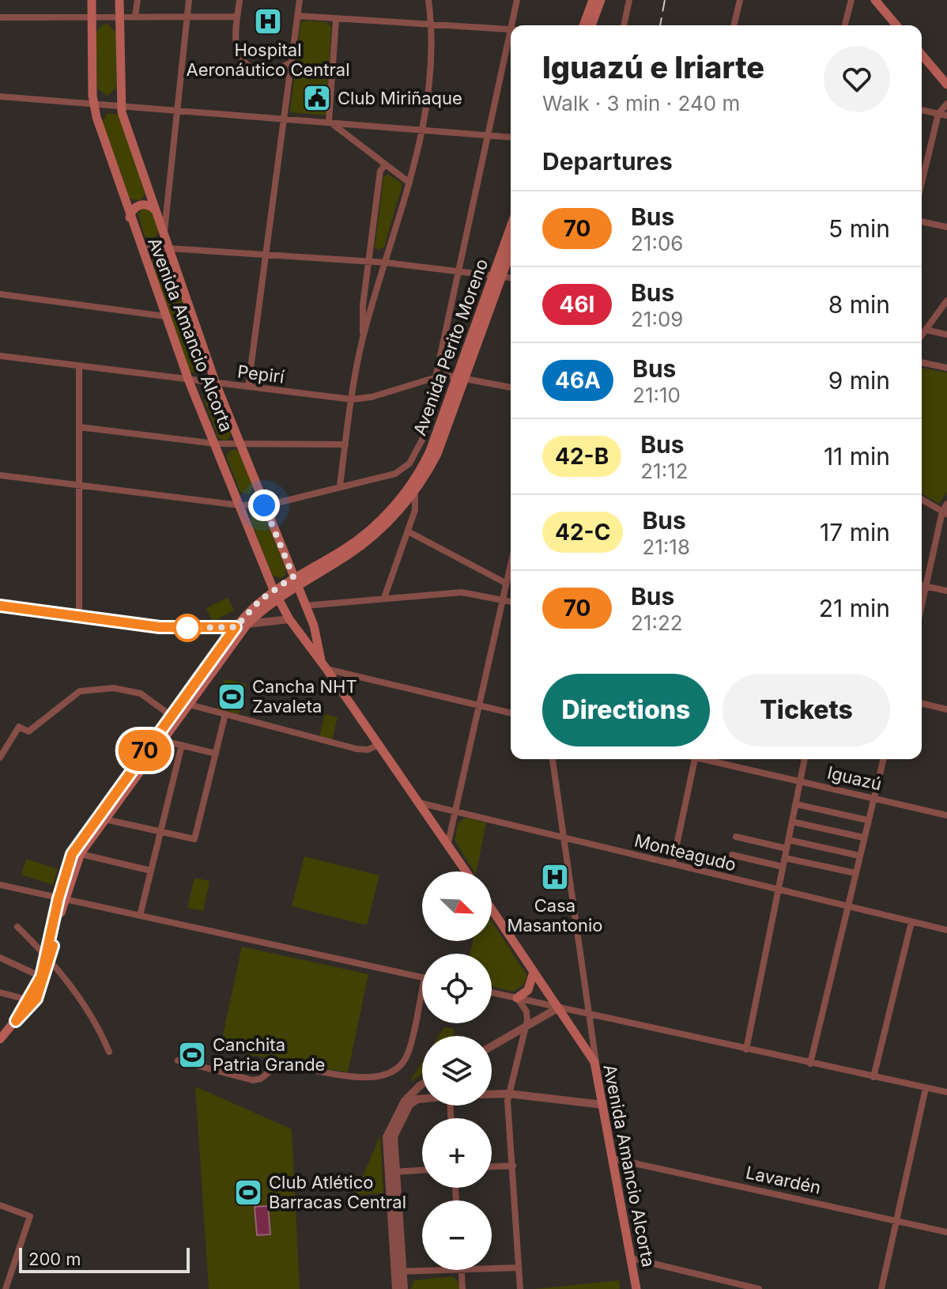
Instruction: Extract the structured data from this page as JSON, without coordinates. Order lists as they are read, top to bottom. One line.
{"streets":{"main road":["Avenida Amancio Alcorta","Avenida Perito Moreno"],"street":["Pepirí","Iguazú","Monteagudo","Lavardén"]},"crossings":[["Avenida Amancio Alcorta","Avenida Perito Moreno"],["Avenida Amancio Alcorta","Pepirí"],["Avenida Amancio Alcorta","Monteagudo"],["Avenida Amancio Alcorta","Lavardén"],["Avenida Perito Moreno","Pepirí"]],"places":{"hospital":["Hospital Aeronáutico Central","Casa Masantonio"],"public building":["Club Miriñaque"],"sports":["Cancha NHT Zavaleta","Canchita Patria Grande","Club Atlético Barracas Central"]},"lines":["bus line 70"],"scale_bar":"200 m","north":"bottom right","page":{"on_map":"70","heading":[["Iguazú e Iriarte","Walk · 3 min · 240 m"],"Departures"],"list":[{"mark":"70","name":"Bus","note":"21:06","value":"5 min"},{"mark":"46I","name":"Bus","note":"21:09","value":"8 min"},{"mark":"46A","name":"Bus","note":"21:10","value":"9 min"},{"mark":"42-B","name":"Bus","note":"21:12","value":"11 min"},{"mark":"42-C","name":"Bus","note":"21:18","value":"17 min"},{"mark":"70","name":"Bus","note":"21:22","value":"21 min"}],"buttons":["Directions","Tickets"],"map_buttons":["+","−"],"scale":"200 m"}}
